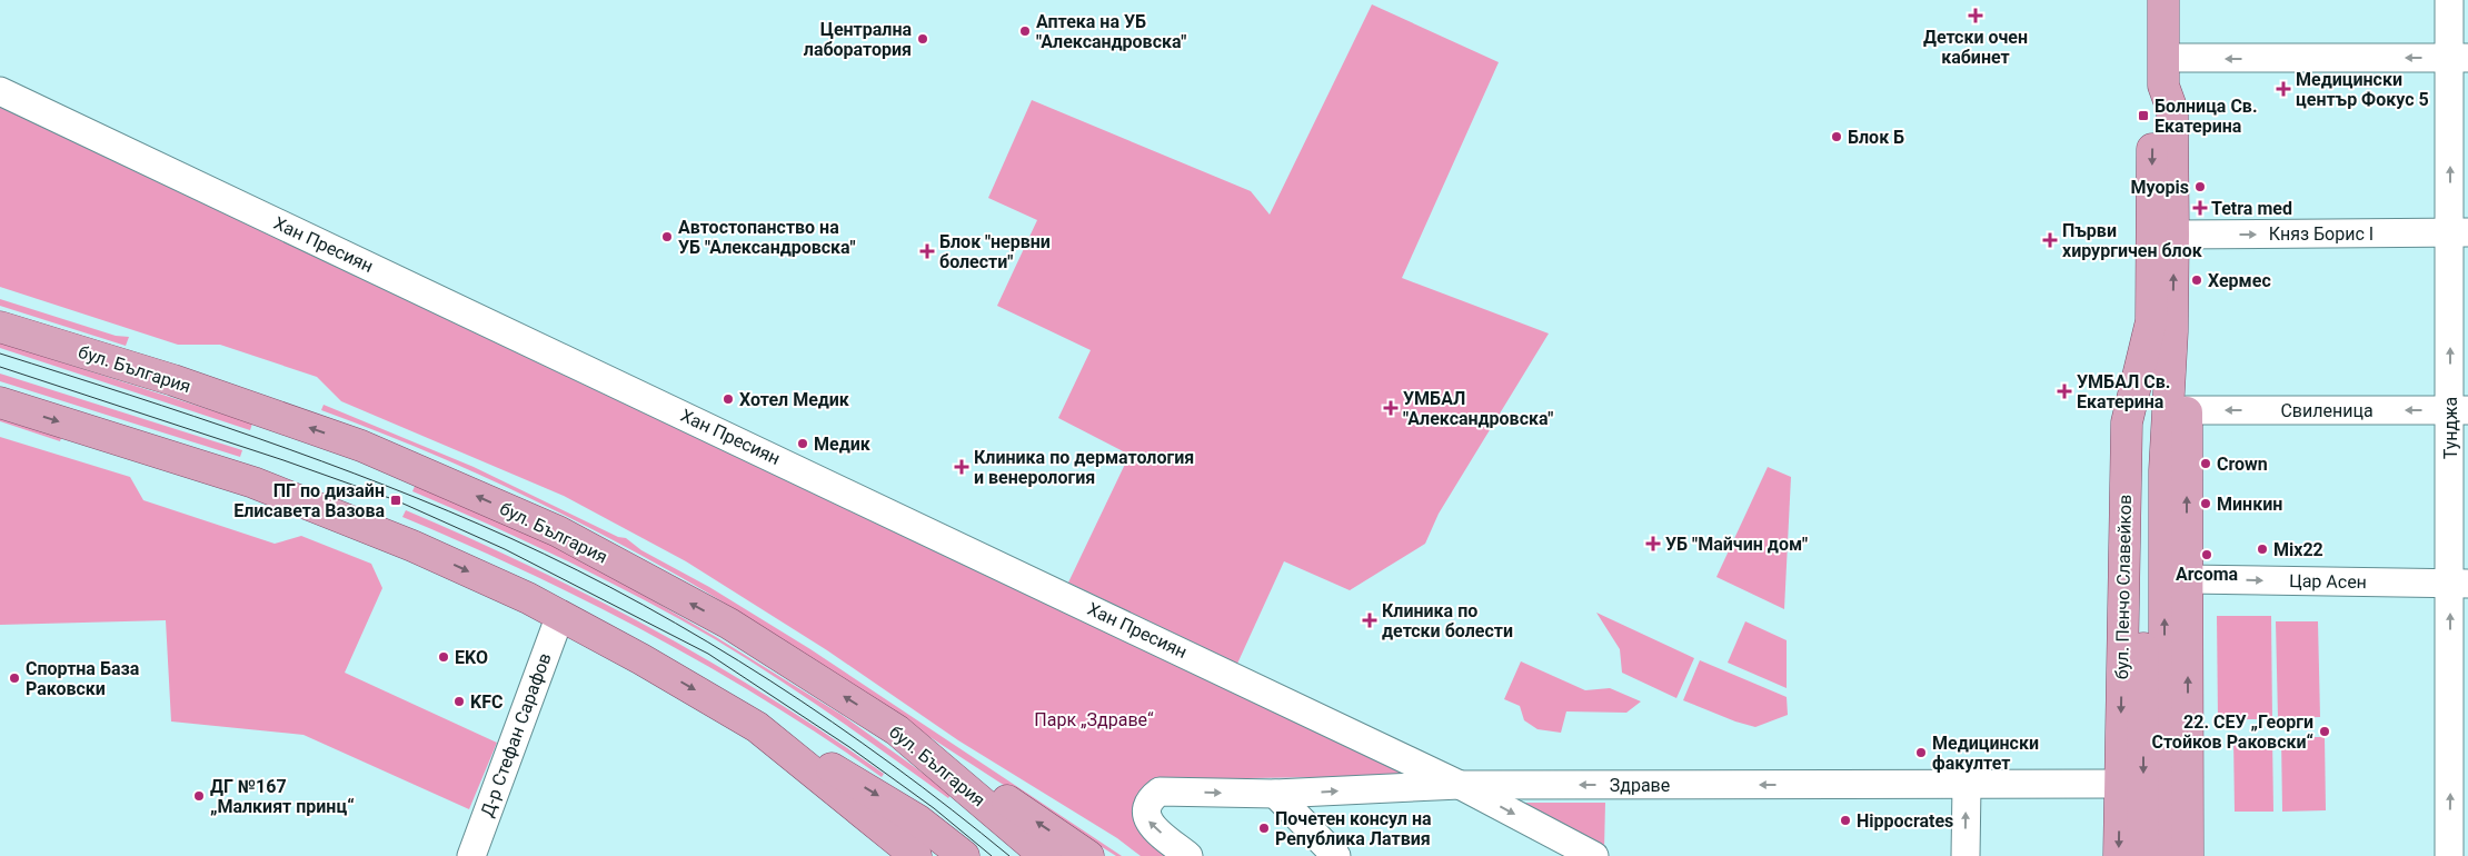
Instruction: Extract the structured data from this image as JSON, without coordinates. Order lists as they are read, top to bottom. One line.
{"streets":{"main road":["бул. България","бул. Пенчо Славейков"],"street":["Княз Борис I","Хан Пресиян","Свиленица","Тунджа","Цар Асен","Д-р Стефан Сарафов","Здраве"]},"crossings":[["Княз Борис I","Тунджа"],["Княз Борис I","бул. Пенчо Славейков"],["Хан Пресиян","Здраве"],["Свиленица","Тунджа"],["Свиленица","бул. Пенчо Славейков"],["Тунджа","Цар Асен"],["Цар Асен","бул. Пенчо Славейков"],["бул. Пенчо Славейков","Здраве"]],"one_way":["Свиленица","Тунджа","Цар Асен"],"parks":["Парк „Здраве“"],"places":{"health":["Детски очен кабинет","Медицински център Фокус 5","Tetra med","Първи хирургичен блок","Блок \"нервни болести\"","УМБАЛ Св. Екатерина","УМБАЛ \"Александровска\"","Клиника по дерматология и венерология","УБ \"Майчин дом\"","Клиника по детски болести"],"other":["Аптека на УБ \"Александровска\"","Централна лаборатория","Блок Б","Myopis","Автостопанство на УБ \"Александровска\"","Хермес","Хотел Медик","Медик","Crown","Минкин","Mix22","Arcoma","EKO","Спортна База Раковски","KFC","22. СЕУ „Георги Стойков Раковски“","Медицински факултет","ДГ №167 „Малкият принц“","Hippocrates","Почетен консул на Република Латвия"],"transit":["Болница Св. Екатерина","ПГ по дизайн Елисавета Вазова"]}}
